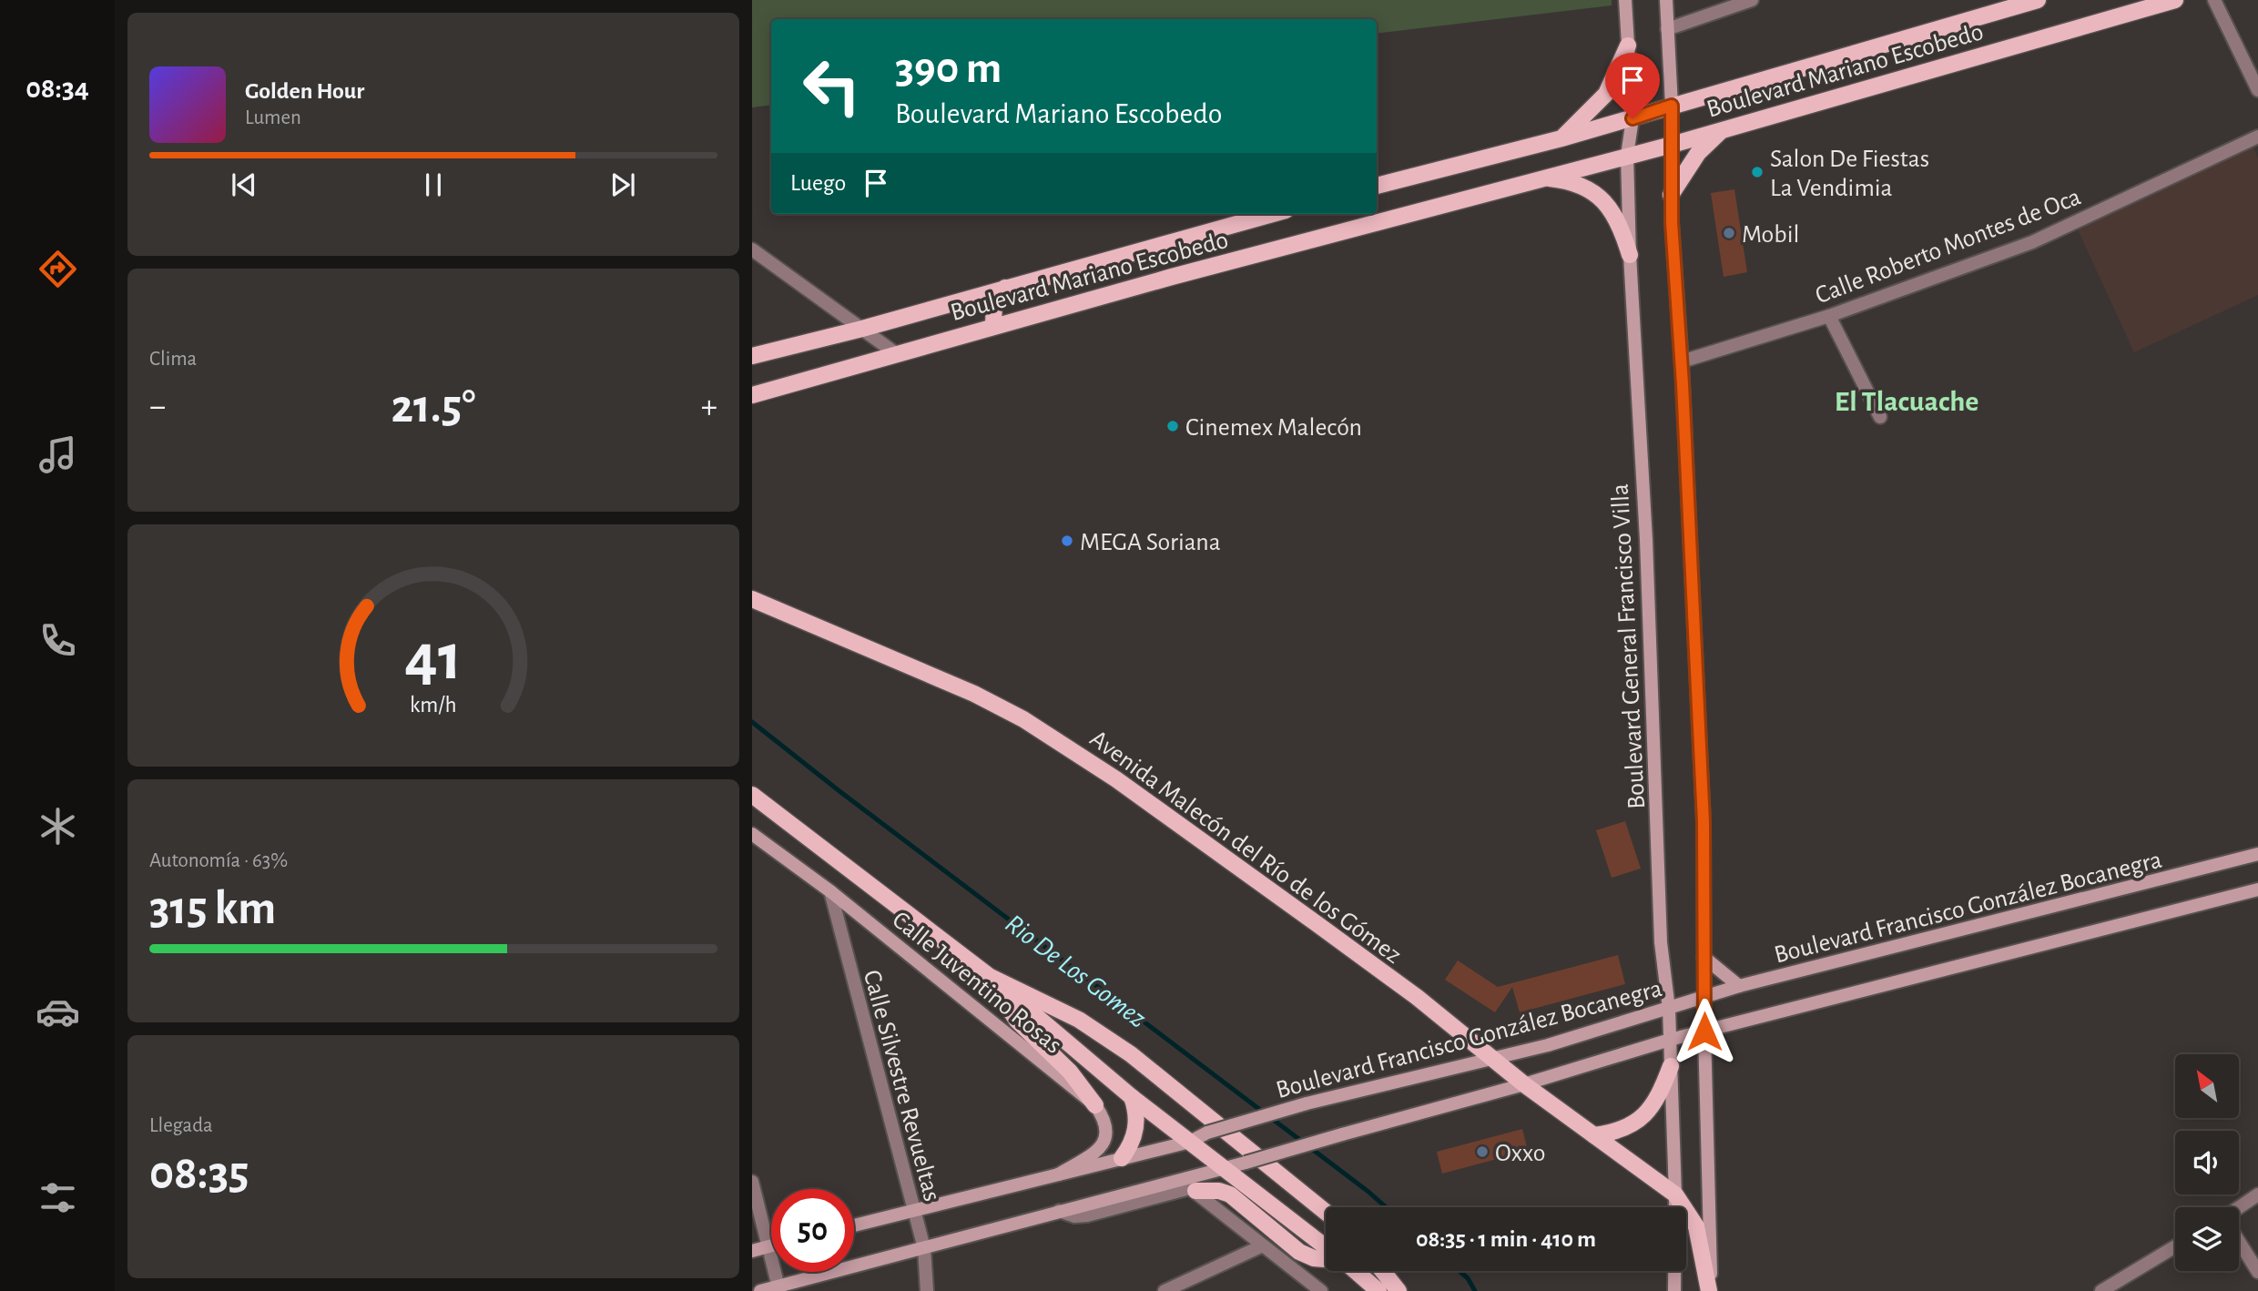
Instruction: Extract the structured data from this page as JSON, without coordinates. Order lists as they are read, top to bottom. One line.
{"streets":{"main road":["Boulevard Mariano Escobedo","Boulevard General Francisco Villa","Avenida Malecón del Río de los Gómez","Boulevard Francisco González Bocanegra","Calle Juventino Rosas"],"street":["Calle Roberto Montes de Oca","Calle Silvestre Revueltas"]},"crossings":[["Boulevard Mariano Escobedo","Boulevard General Francisco Villa"],["Boulevard General Francisco Villa","Avenida Malecón del Río de los Gómez"],["Boulevard General Francisco Villa","Boulevard Francisco González Bocanegra"],["Avenida Malecón del Río de los Gómez","Boulevard Francisco González Bocanegra"],["Boulevard Francisco González Bocanegra","Calle Juventino Rosas"],["Boulevard Francisco González Bocanegra","Calle Silvestre Revueltas"],["Calle Juventino Rosas","Calle Silvestre Revueltas"]],"districts":["El Tlacuache"],"water":["Rio De Los Gomez"],"places":["Salon De Fiestas La Vendimia","Mobil","Cinemex Malecón","MEGA Soriana","Oxxo"],"north":"top left","page":{"tabs":"08:34","turn":["390 m","Boulevard Mariano Escobedo"],"song":["Golden Hour","Lumen"],"then":"Luego","tile":["Clima",["Autonomía · 63%","315 km"],["Llegada","08:35"]],"heat":["−","21.5°","+"],"limit":"50","trip":"08:35 · 1 min · 410 m","gauge":["41","km/h"]}}
